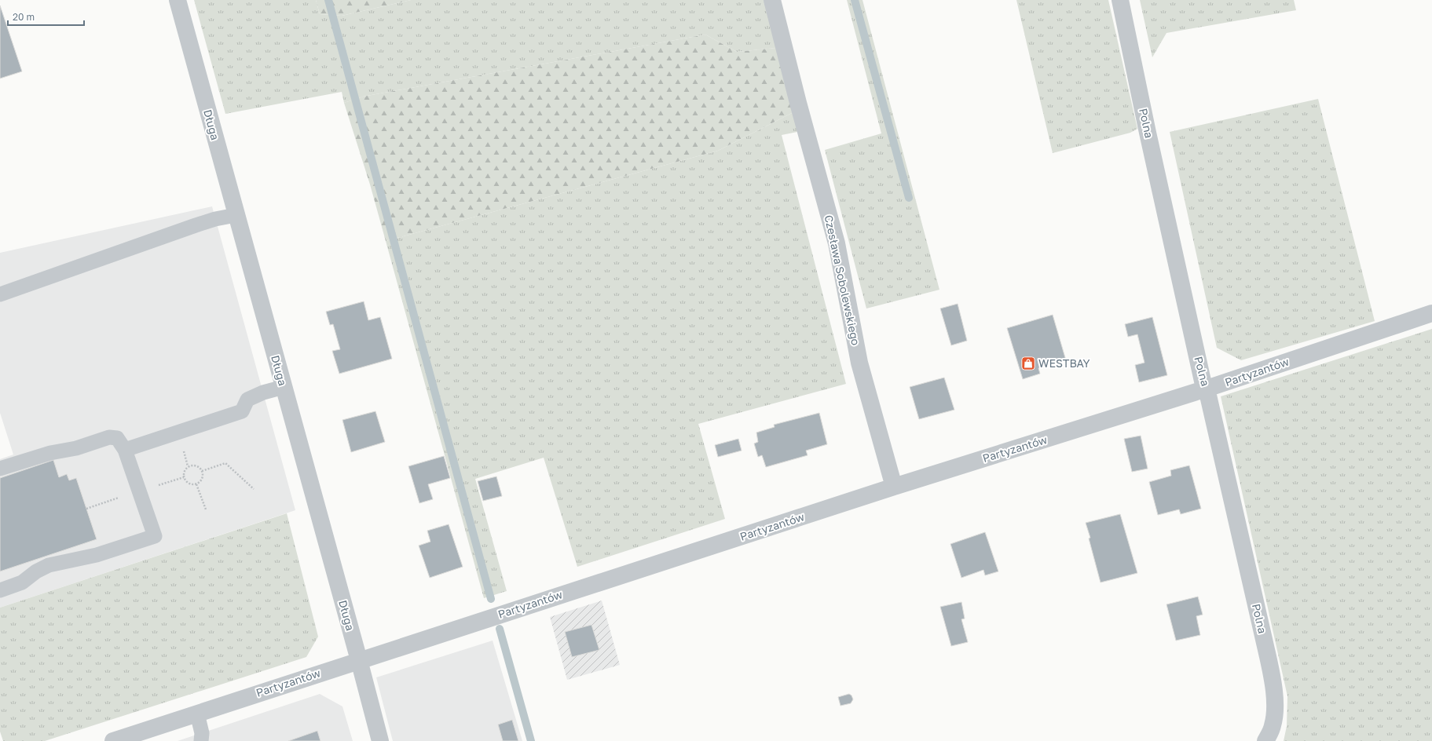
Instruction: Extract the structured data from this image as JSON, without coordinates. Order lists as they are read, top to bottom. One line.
{"streets":{"street":["Polna","Długa","Czesława Sobolewskiego","Partyzantów"]},"crossings":[["Polna","Partyzantów"],["Długa","Partyzantów"],["Czesława Sobolewskiego","Partyzantów"]],"places":{"shop":["WESTBAY"]},"scale_bar":"20 m"}
